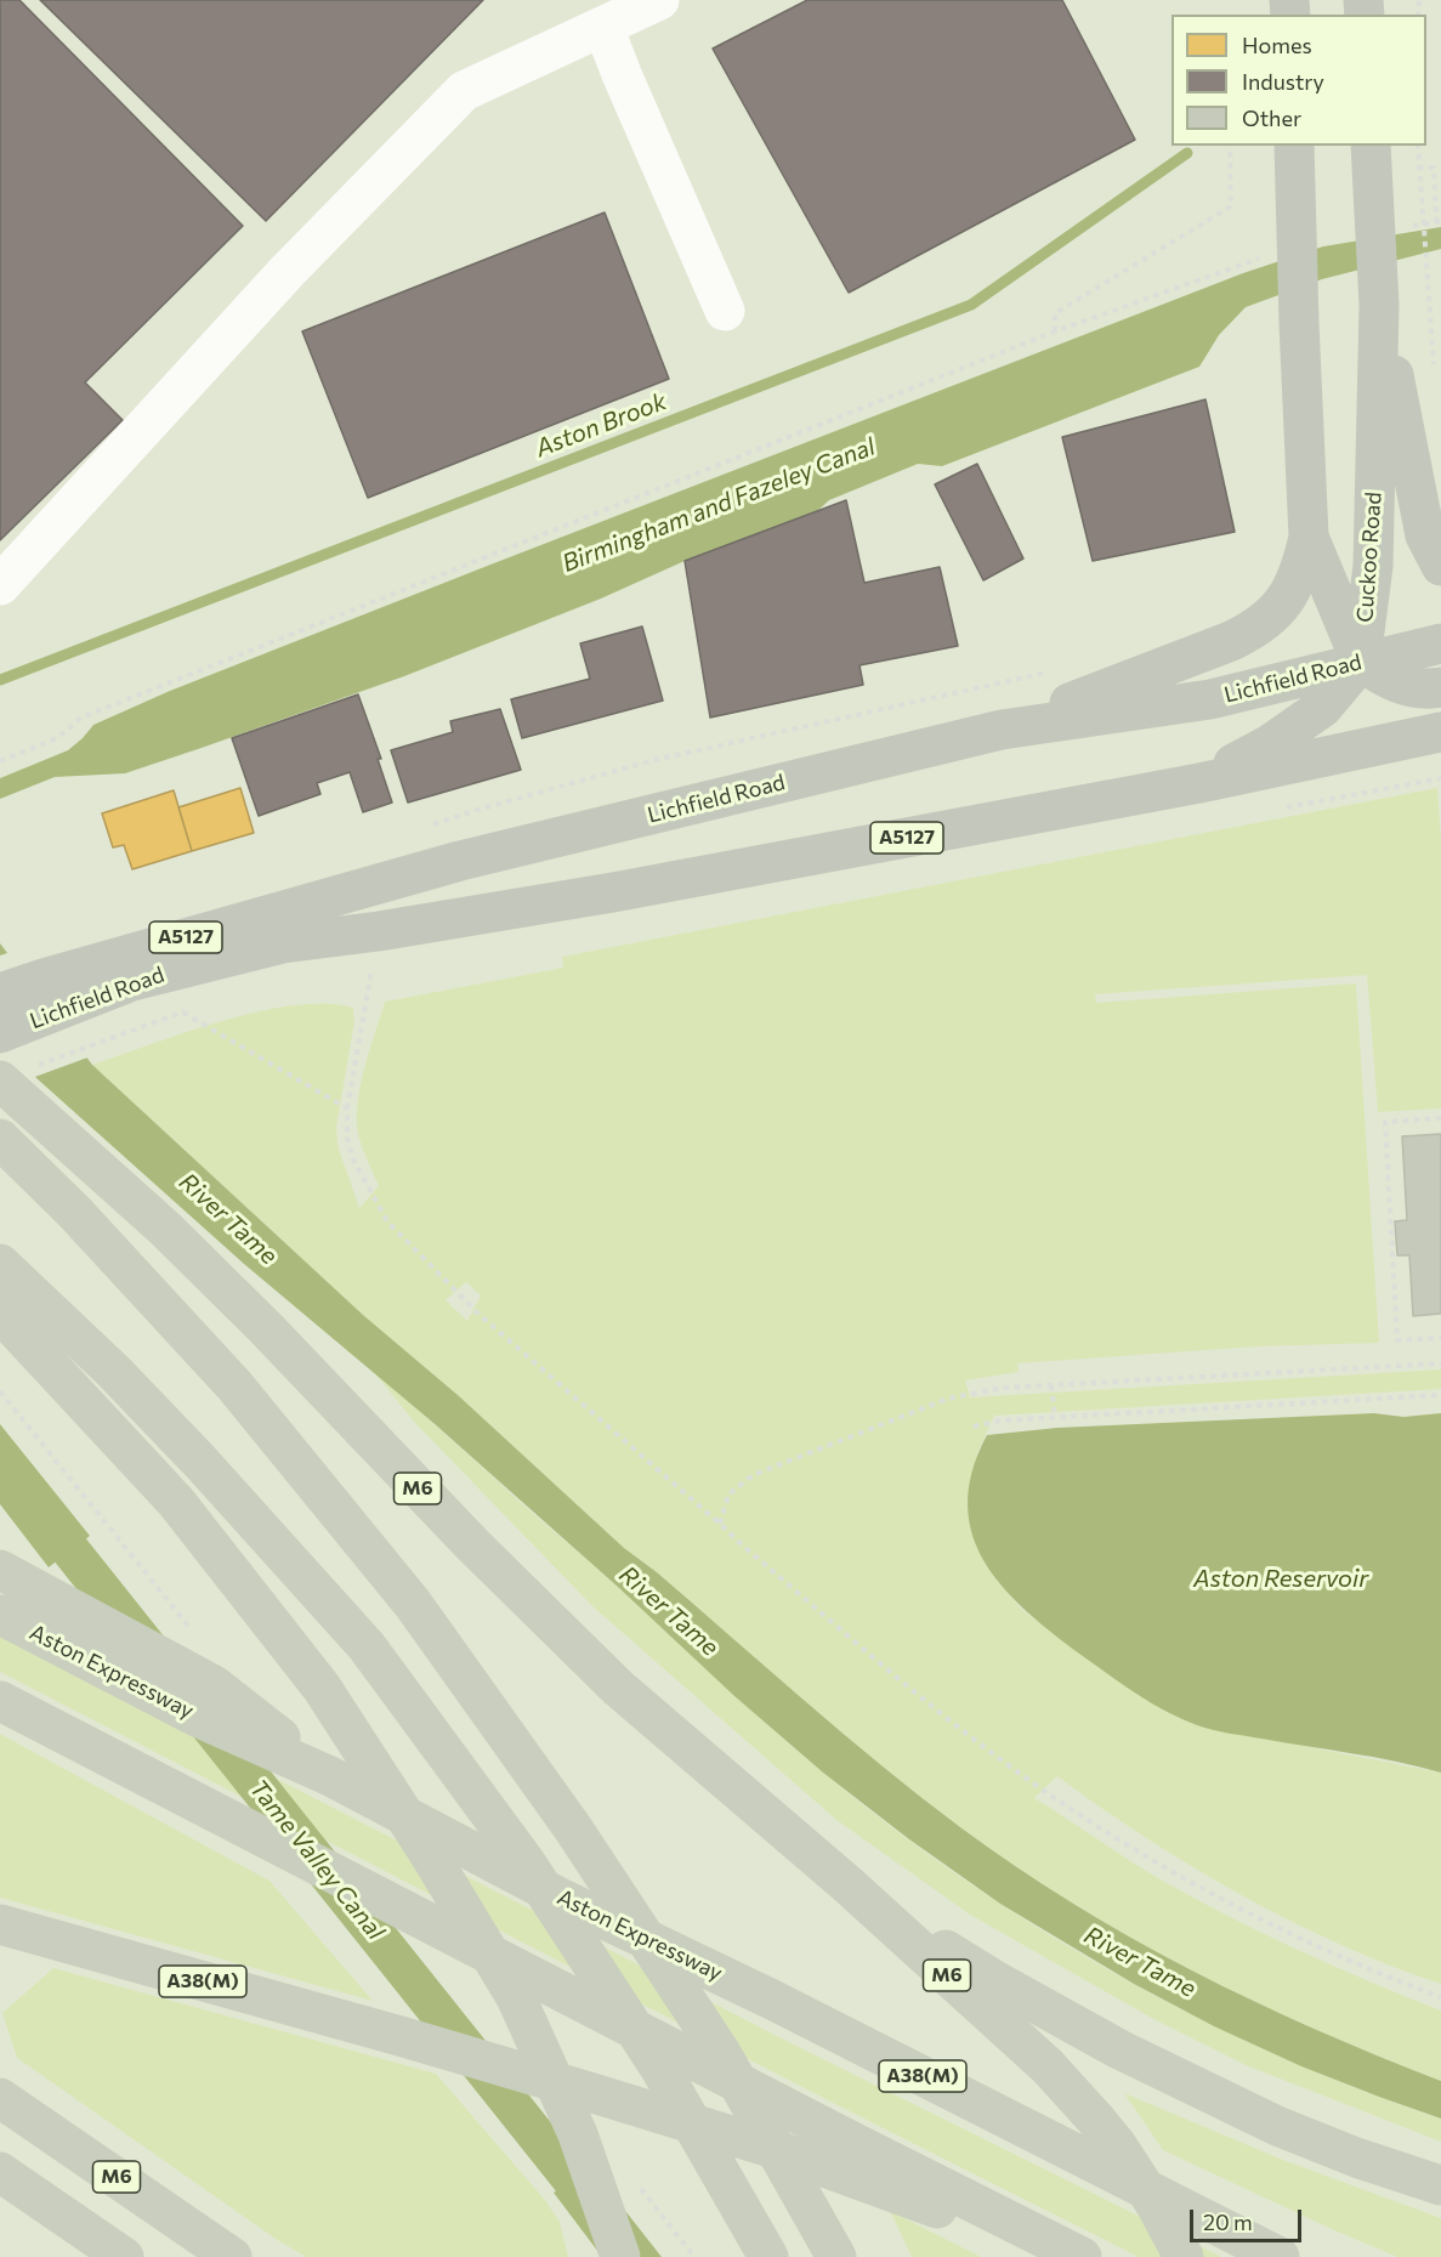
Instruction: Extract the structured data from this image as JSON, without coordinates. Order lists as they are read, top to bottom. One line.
{"streets":{"highway":["M6","Aston Expressway","A38(M)"],"main road":["Cuckoo Road","Lichfield Road","A5127"]},"crossings":[["Cuckoo Road","Lichfield Road"],["Aston Expressway","A38(M)"]],"water":["Aston Brook","Birmingham and Fazeley Canal","River Tame","Aston Reservoir","Tame Valley Canal"],"legend":["Homes","Industry","Other"],"scale_bar":"20 m"}
